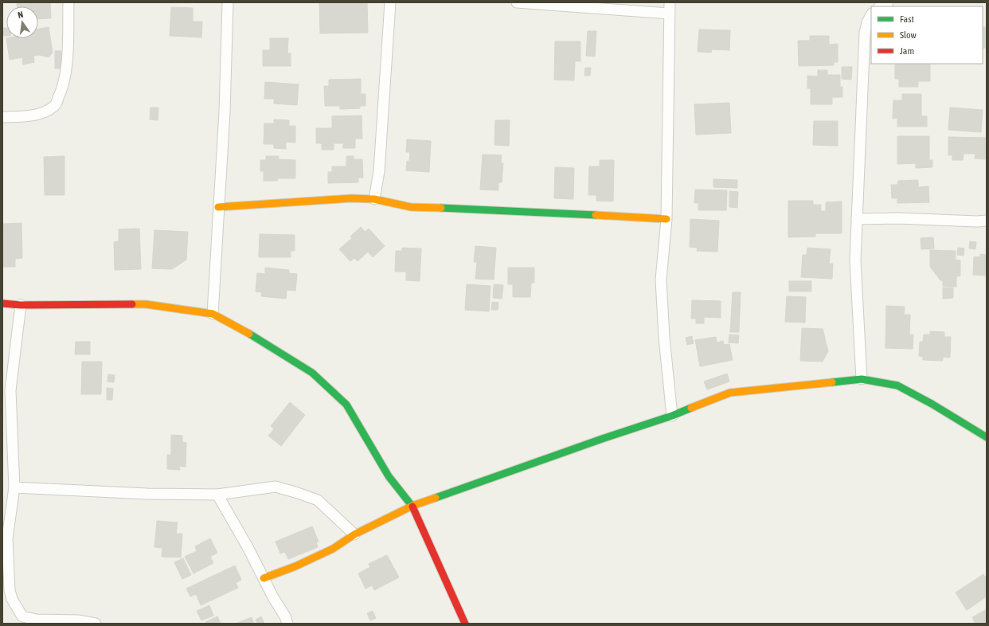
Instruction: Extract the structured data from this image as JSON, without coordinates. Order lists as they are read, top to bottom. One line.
{"legend":["Fast","Slow","Jam"],"north":"top"}
